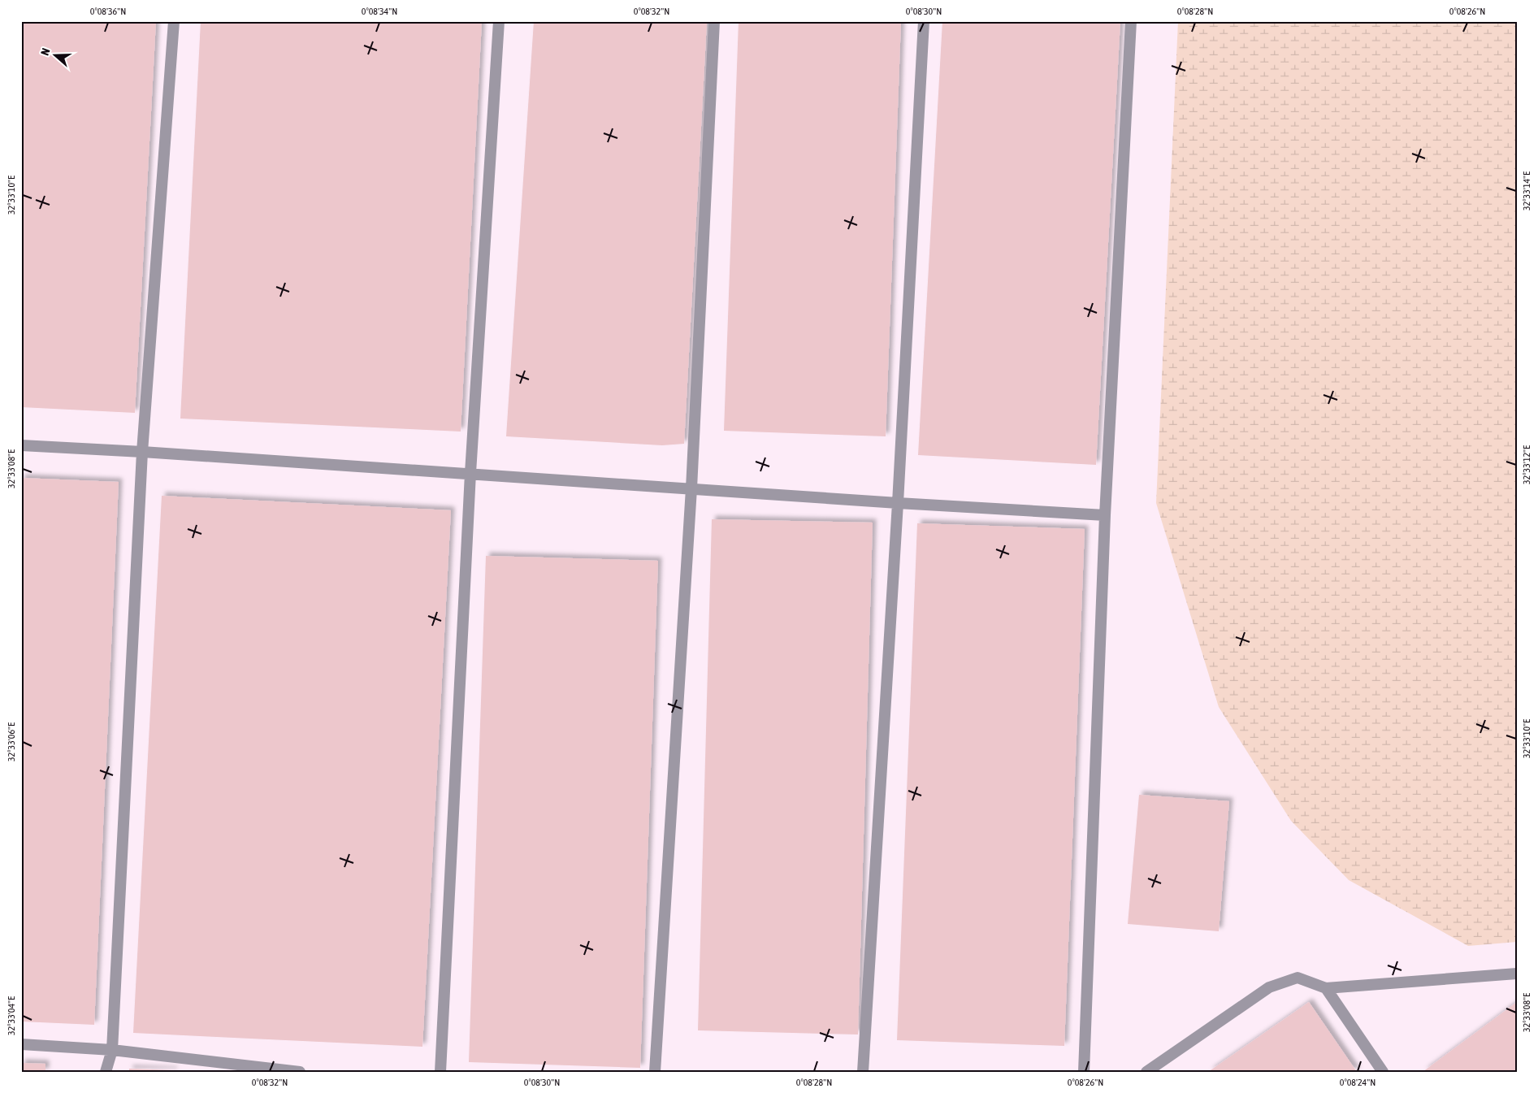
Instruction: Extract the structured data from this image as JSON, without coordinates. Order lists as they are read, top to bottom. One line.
{"north":"left","coordinates":["0°08'36\"N","0°08'34\"N","0°08'32\"N","0°08'30\"N","0°08'28\"N","0°08'26\"N","32°33'14\"E","32°33'10\"E","32°33'12\"E","32°33'08\"E","32°33'06\"E","32°33'04\"E","0°08'24\"N"]}
